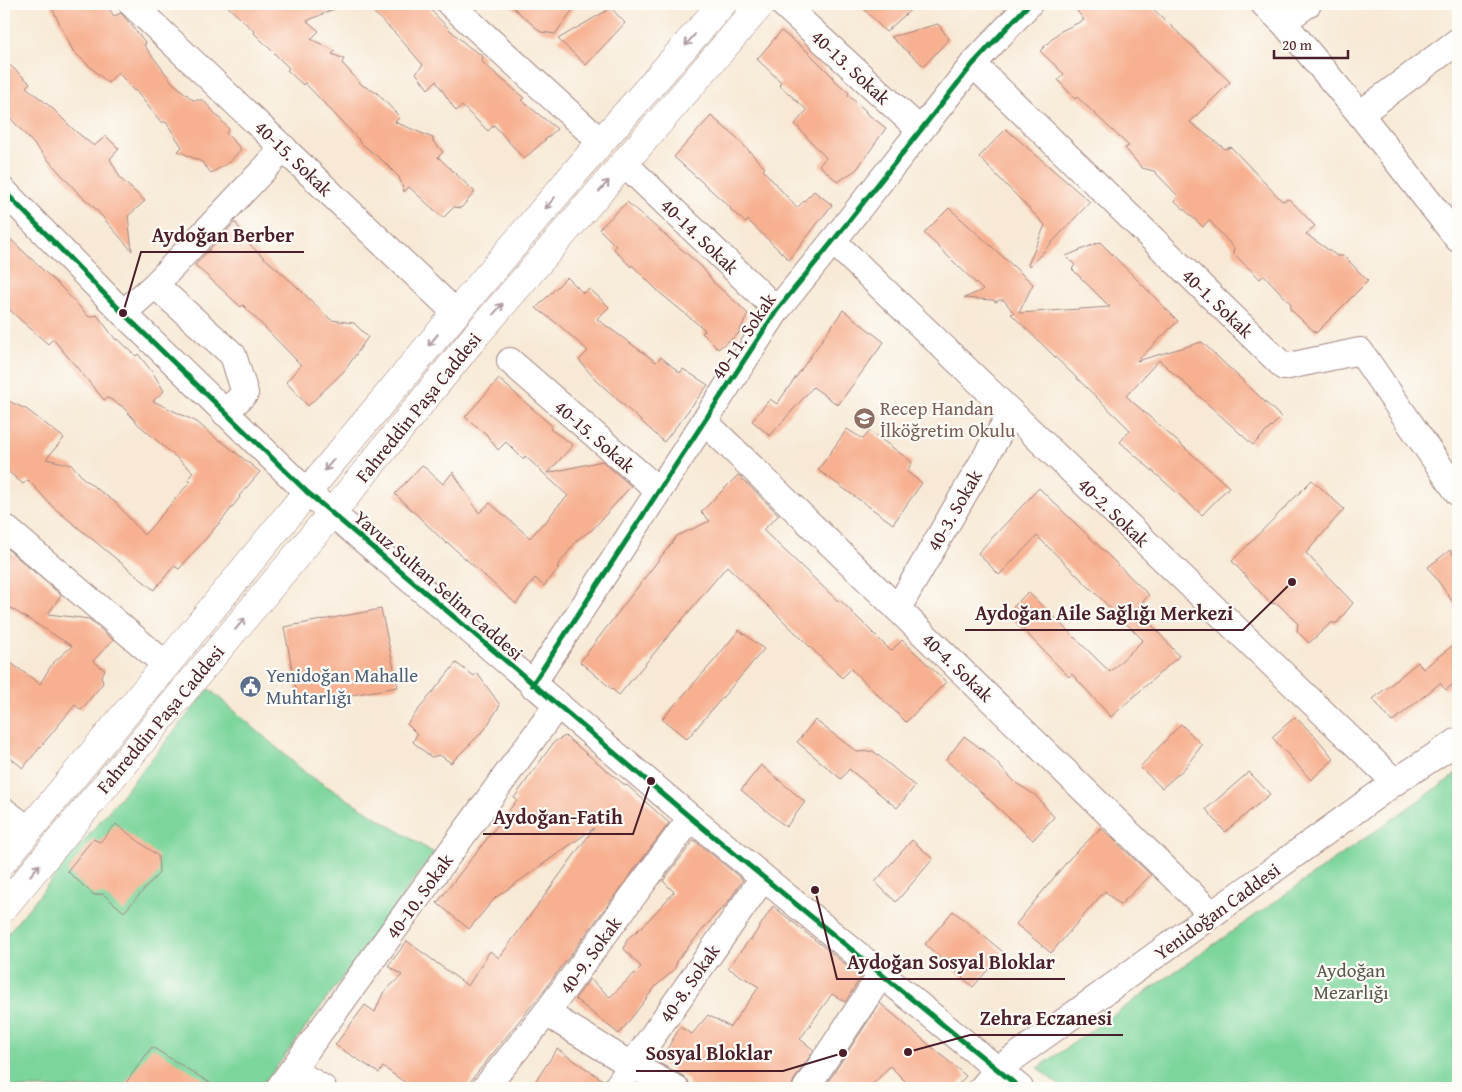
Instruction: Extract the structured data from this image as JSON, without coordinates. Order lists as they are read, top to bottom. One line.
{"streets":{"main road":["Fahreddin Paşa Caddesi"],"street":["40-13. Sokak","40-15. Sokak","40-14. Sokak","40-1. Sokak","40-11. Sokak","40-3. Sokak","40-2. Sokak","Yavuz Sultan Selim Caddesi","40-4. Sokak","40-10. Sokak","Yenidoğan Caddesi","40-9. Sokak","40-8. Sokak"]},"crossings":[["40-13. Sokak","40-11. Sokak"],["40-15. Sokak","40-11. Sokak"],["40-15. Sokak","Fahreddin Paşa Caddesi"],["40-14. Sokak","40-11. Sokak"],["40-14. Sokak","Fahreddin Paşa Caddesi"],["40-1. Sokak","40-11. Sokak"],["40-11. Sokak","40-2. Sokak"],["40-11. Sokak","Yavuz Sultan Selim Caddesi"],["40-11. Sokak","40-4. Sokak"],["Fahreddin Paşa Caddesi","Yavuz Sultan Selim Caddesi"],["40-3. Sokak","40-2. Sokak"],["40-3. Sokak","40-4. Sokak"],["40-2. Sokak","Yenidoğan Caddesi"],["Yavuz Sultan Selim Caddesi","40-10. Sokak"],["Yavuz Sultan Selim Caddesi","Yenidoğan Caddesi"],["Yavuz Sultan Selim Caddesi","40-9. Sokak"],["Yavuz Sultan Selim Caddesi","40-8. Sokak"],["40-4. Sokak","Yenidoğan Caddesi"]],"parks":["Aydoğan Mezarlığı"],"places":{"other":["Aydoğan Berber","Aydoğan Aile Sağlığı Merkezi","Aydoğan-Fatih","Aydoğan Sosyal Bloklar","Zehra Eczanesi","Sosyal Bloklar"],"school or university":["Recep Handan İlköğretim Okulu"],"public building":["Yenidoğan Mahalle Muhtarlığı"]},"scale_bar":"20 m"}
